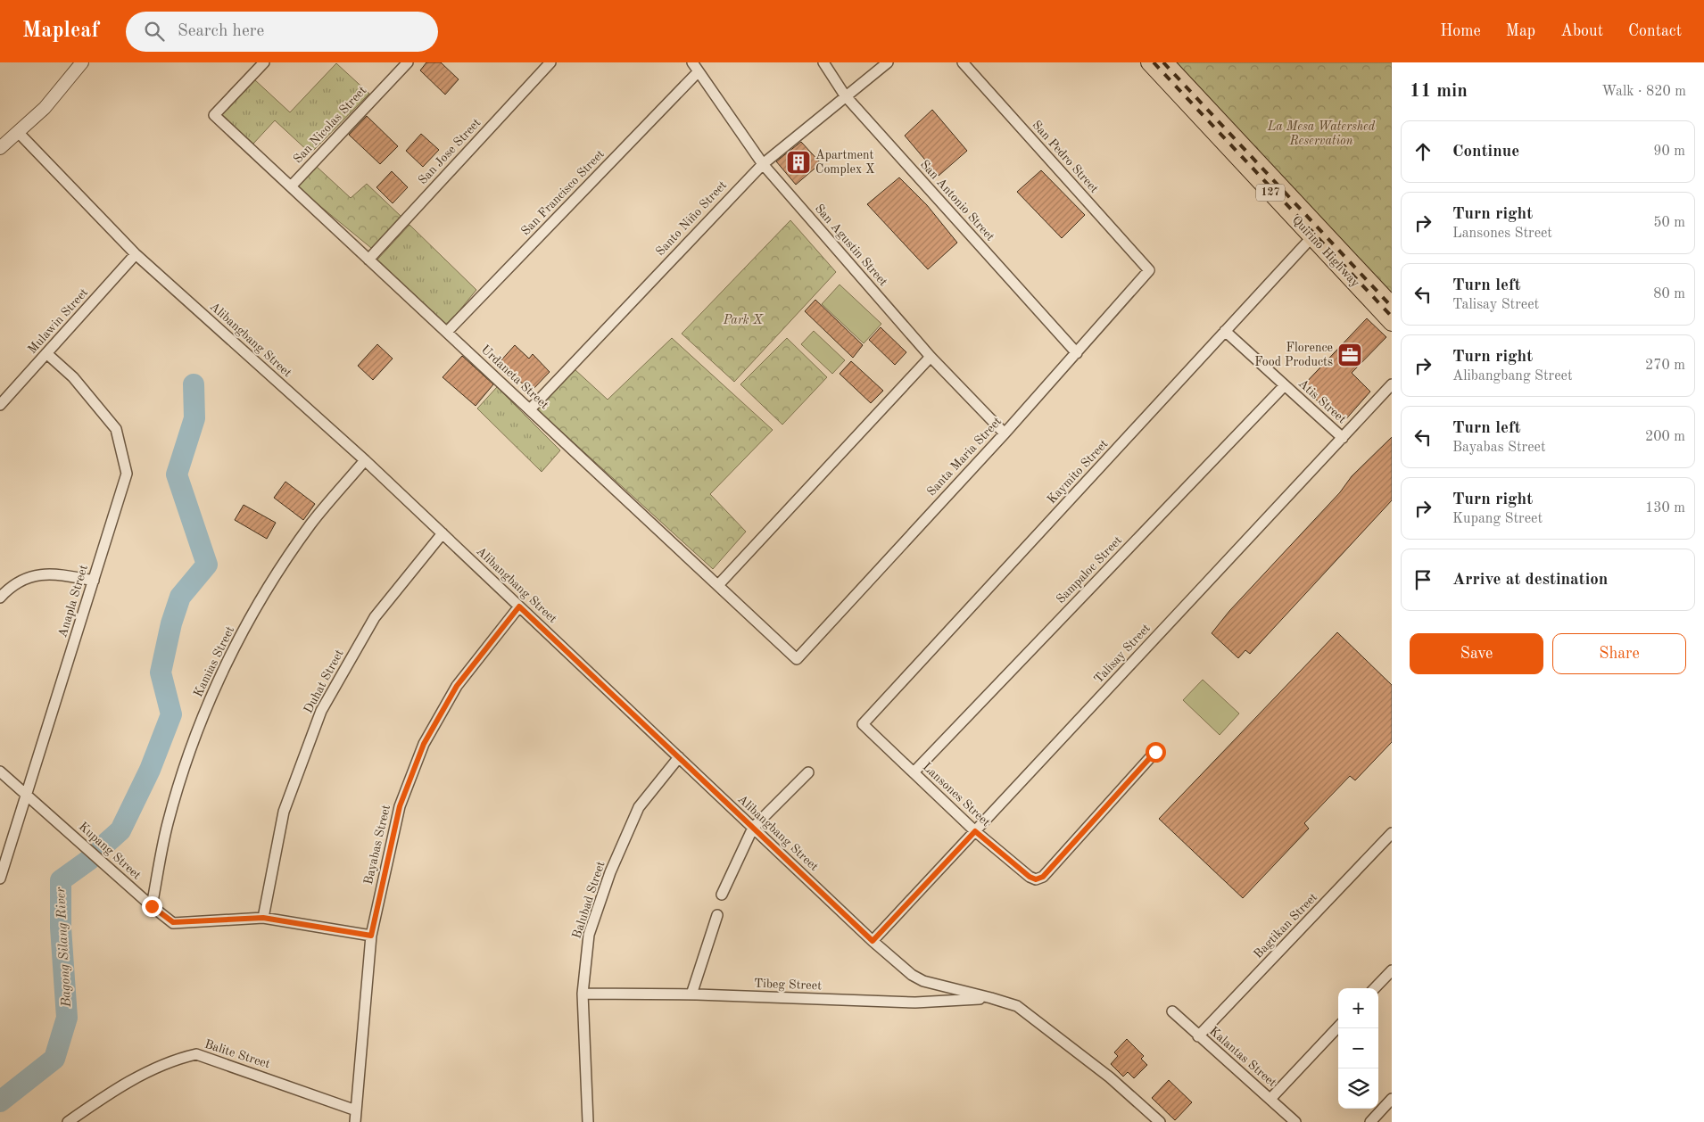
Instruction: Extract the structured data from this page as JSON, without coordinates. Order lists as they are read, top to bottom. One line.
{"streets":{"main road":["127","Quirino Highway"],"street":["San Nicolas Street","San Jose Street","San Pedro Street","San Francisco Street","San Antonio Street","Santo Niño Street","San Agustin Street","Mulawin Street","Alibangbang Street","Urdaneta Street","Atis Street","Santa Maria Street","Kaymito Street","Sampaloc Street","Anapla Street","Talisay Street","Kamias Street","Duhat Street","Lansones Street","Bayabas Street","Kupang Street","Balubad Street","Bagtikan Street","Tibeg Street","Balite Street","Kalantas Street"]},"crossings":[["San Nicolas Street","Urdaneta Street"],["San Jose Street","Urdaneta Street"],["San Pedro Street","Santa Maria Street"],["San Francisco Street","San Agustin Street"],["San Francisco Street","Urdaneta Street"],["San Antonio Street","Santo Niño Street"],["San Antonio Street","Santa Maria Street"],["Santo Niño Street","San Agustin Street"],["Santo Niño Street","Urdaneta Street"],["San Agustin Street","Santa Maria Street"],["Quirino Highway","Kaymito Street"],["Mulawin Street","Alibangbang Street"],["Mulawin Street","Anapla Street"],["Alibangbang Street","Talisay Street"],["Alibangbang Street","Kamias Street"],["Alibangbang Street","Duhat Street"],["Alibangbang Street","Bayabas Street"],["Alibangbang Street","Balubad Street"],["Alibangbang Street","Tibeg Street"],["Urdaneta Street","Santa Maria Street"],["Atis Street","Kaymito Street"],["Atis Street","Sampaloc Street"],["Atis Street","Talisay Street"],["Kaymito Street","Lansones Street"],["Sampaloc Street","Lansones Street"],["Anapla Street","Kupang Street"],["Talisay Street","Lansones Street"],["Kamias Street","Kupang Street"],["Duhat Street","Kupang Street"],["Bayabas Street","Kupang Street"],["Bayabas Street","Balite Street"],["Balubad Street","Tibeg Street"],["Bagtikan Street","Kalantas Street"]],"water":["Bagong Silang River"],"parks":["La Mesa Watershed Reservation","Park X"],"places":{"building":["Apartment Complex X"],"office":["Florence Food Products"]},"page":{"header":"Mapleaf","search":"Search here","nav":["Home","Map","About","Contact"],"heading":["11 min","Walk · 820 m"],"list":[["Continue","90 m"],["Turn right","Lansones Street","50 m"],["Turn left","Talisay Street","80 m"],["Turn right","Alibangbang Street","270 m"],["Turn left","Bayabas Street","200 m"],["Turn right","Kupang Street","130 m"],"Arrive at destination"],"buttons":["Save","Share"],"map_buttons":["+","−"]}}
